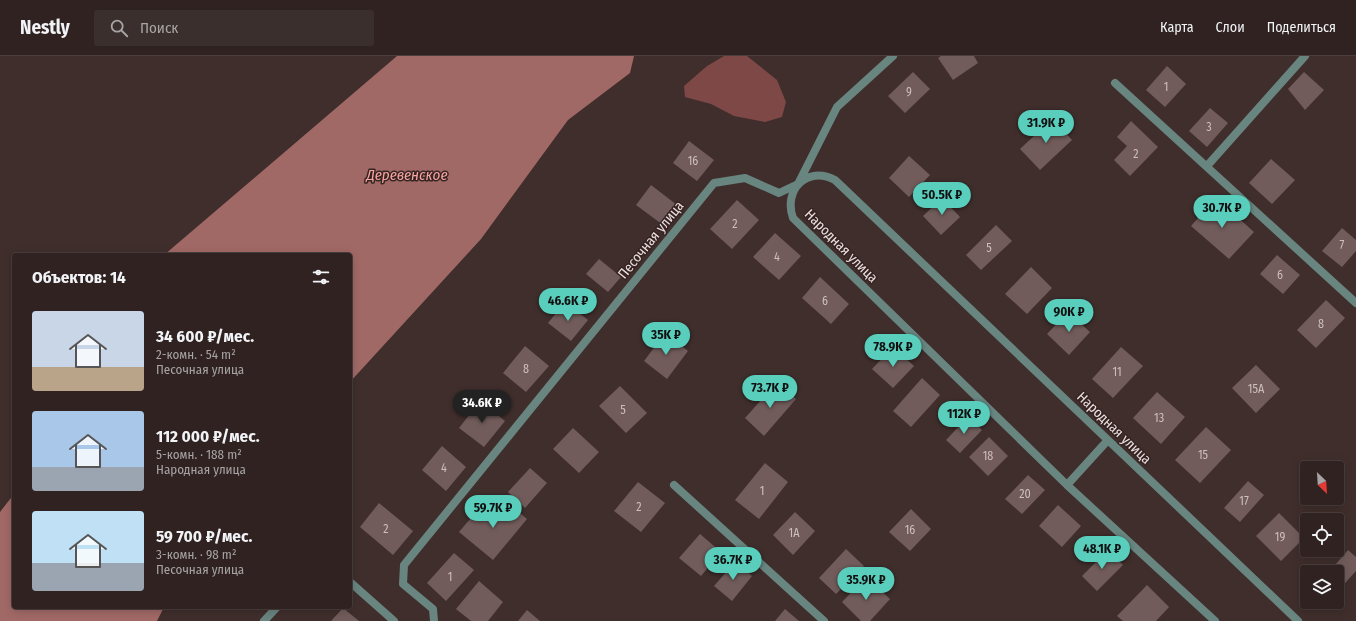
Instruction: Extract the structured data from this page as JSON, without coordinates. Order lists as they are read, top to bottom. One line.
{"streets":{"street":["Песочная улица","Народная улица"]},"crossings":[["Песочная улица","Народная улица"]],"water":["Деревенское"],"house_numbers":["1","9","3","2","16","2","7","5","4","6","6","8","8","11","15А","5","13","15","18","4","1","20","17","2","2","16","1А","19","1"],"north":"bottom right","page":{"header":"Nestly","search":"Поиск","nav":["Карта","Слои","Поделиться"],"price":["31.9K ₽","50.5K ₽","30.7K ₽","46.6K ₽","90K ₽","35K ₽","78.9K ₽","73.7K ₽","34.6K ₽","112K ₽","59.7K ₽","48.1K ₽","36.7K ₽","35.9K ₽"],"heading":"Объектов: 14","list":[{"name":"34 600 ₽/мес.","note":"2-комн. · 54 m² · Песочная улица"},{"name":"112 000 ₽/мес.","note":"5-комн. · 188 m² · Народная улица"},{"name":"59 700 ₽/мес.","note":"3-комн. · 98 m² · Песочная улица"}]}}
